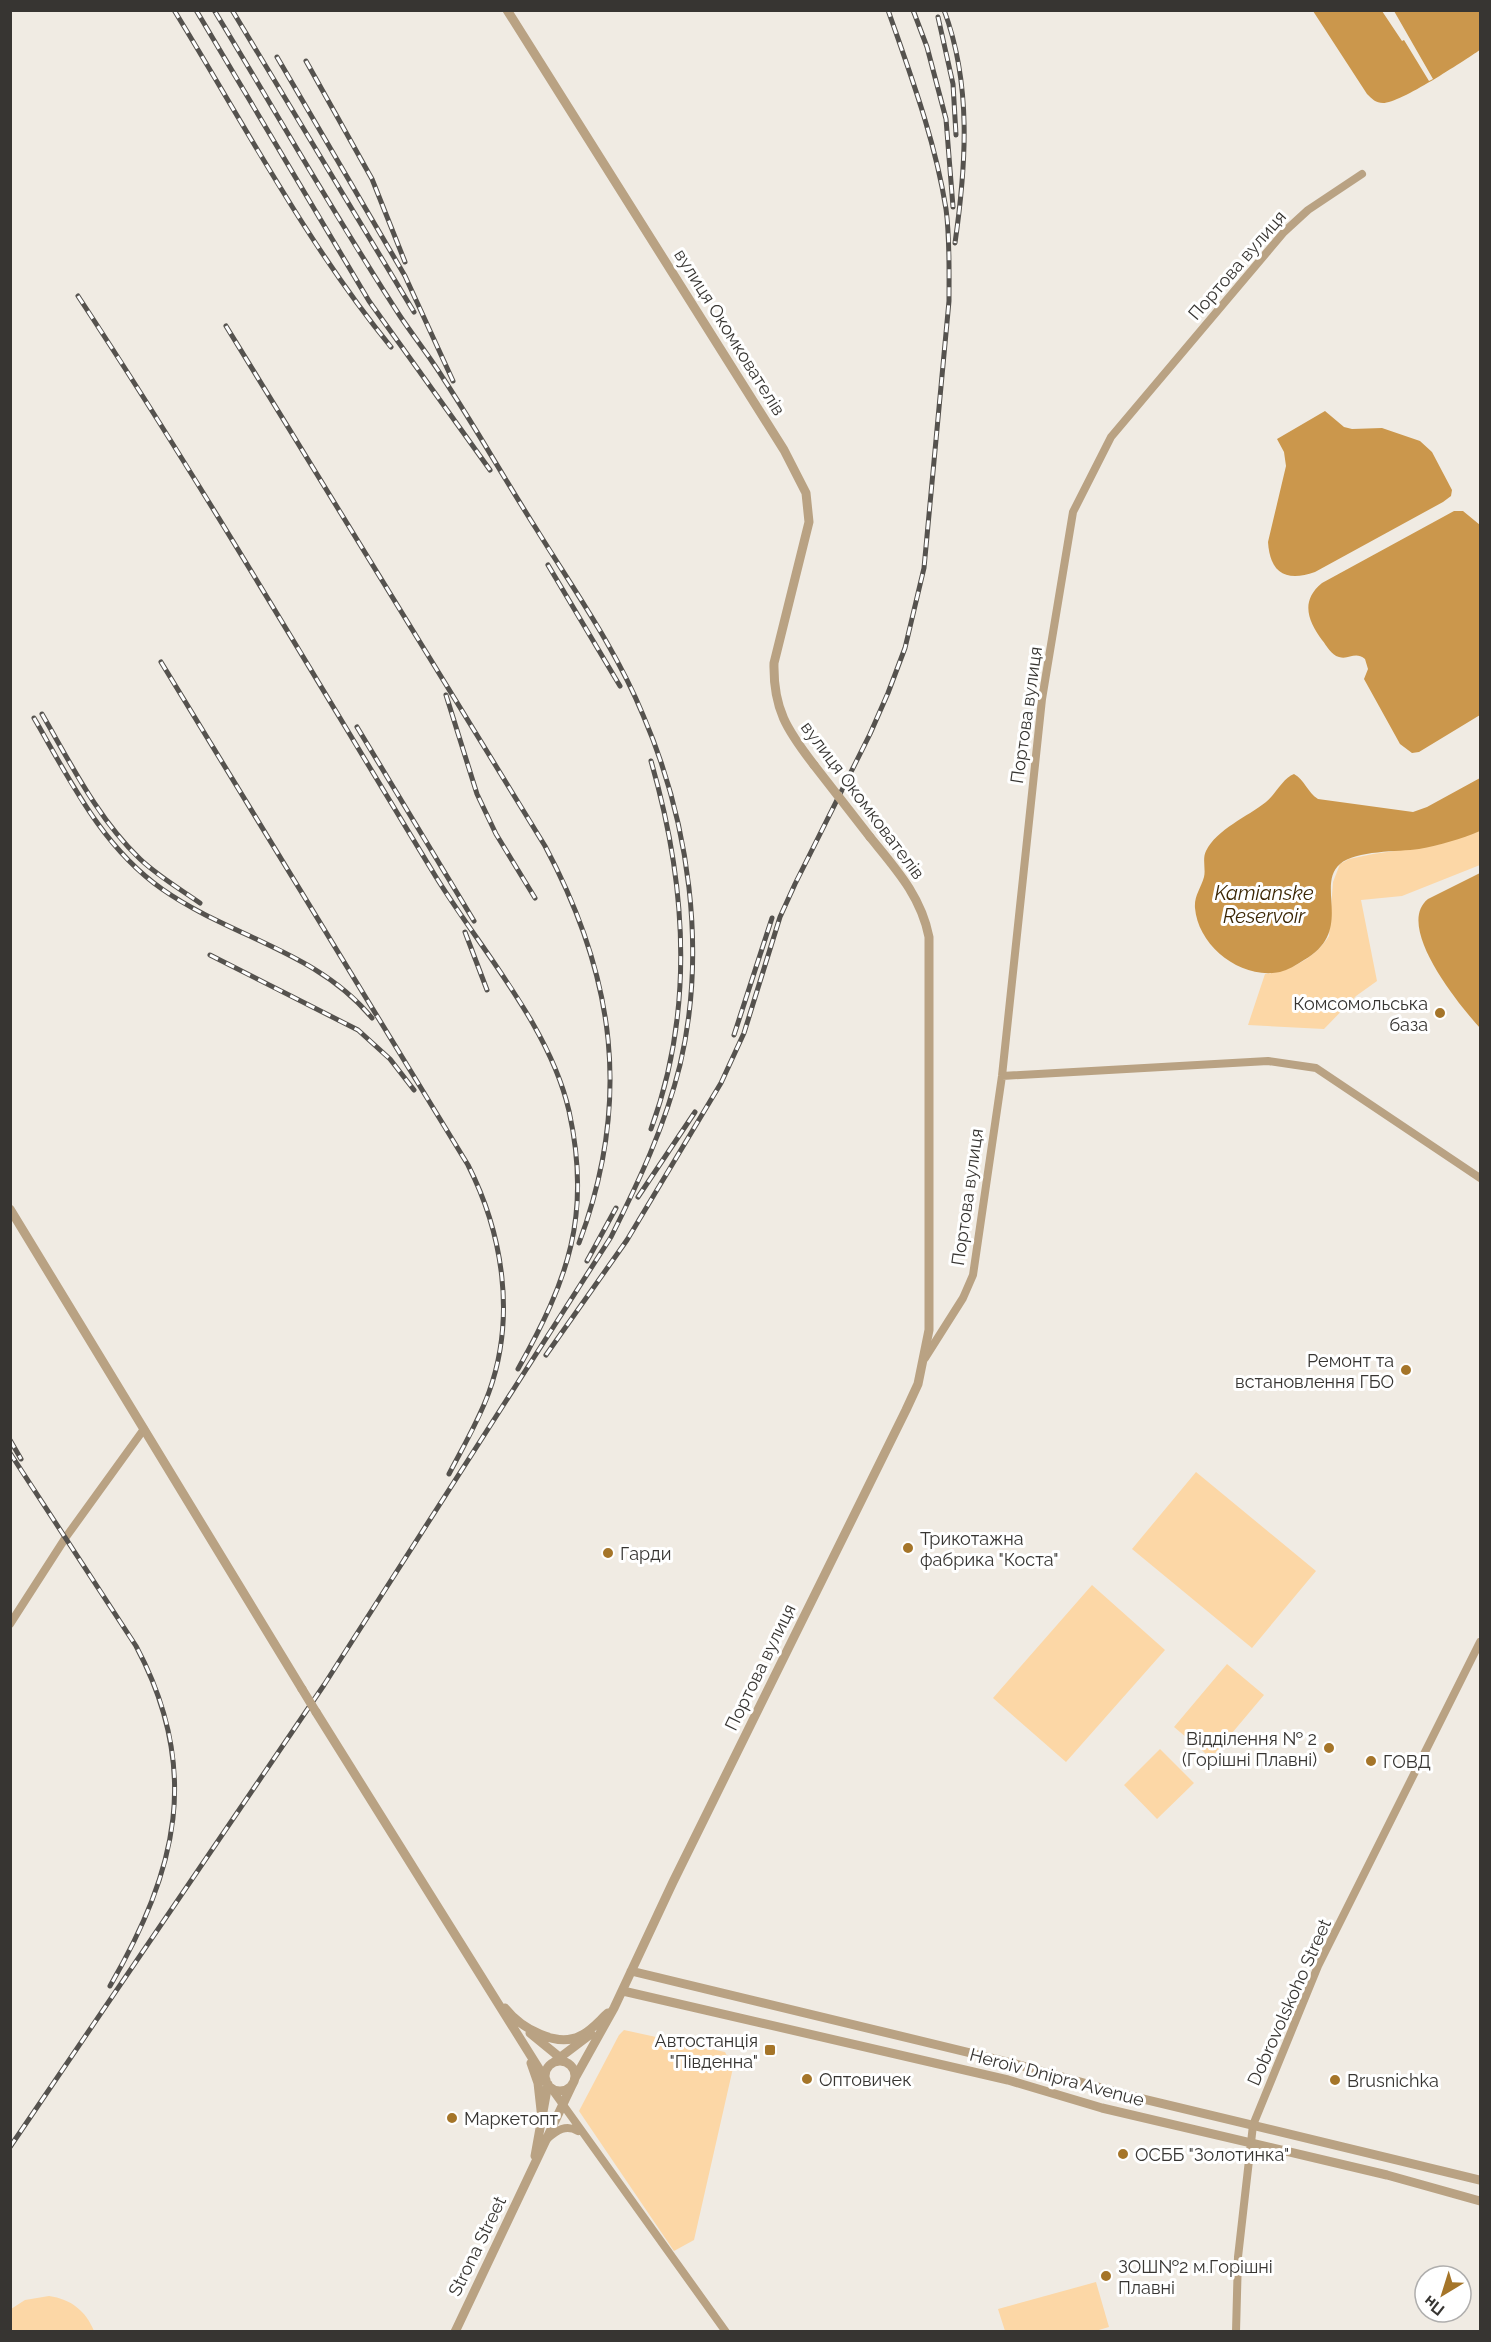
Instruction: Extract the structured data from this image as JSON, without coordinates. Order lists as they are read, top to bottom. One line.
{"streets":{"street":["Портова вулиця","вулиця Окомкователів","Dobrovolskoho Street","Heroiv Dnipra Avenue","Strona Street"]},"crossings":[["Портова вулиця","вулиця Окомкователів"],["Портова вулиця","Heroiv Dnipra Avenue"],["Dobrovolskoho Street","Heroiv Dnipra Avenue"]],"water":["Kamianske Reservoir"],"places":{"other":["Комсомольська база","Ремонт та встановлення ГБО","Трикотажна фабрика \"Коста\"","Гарди","Відділення № 2 (Горішні Плавні)","ГОВД","Оптовичек","Brusnichka","Маркетопт","ОСББ \"Золотинка\"","ЗОШ№2 м.Горішні Плавні"],"transit":["Автостанція \"Південна\""]},"north":"bottom left"}
